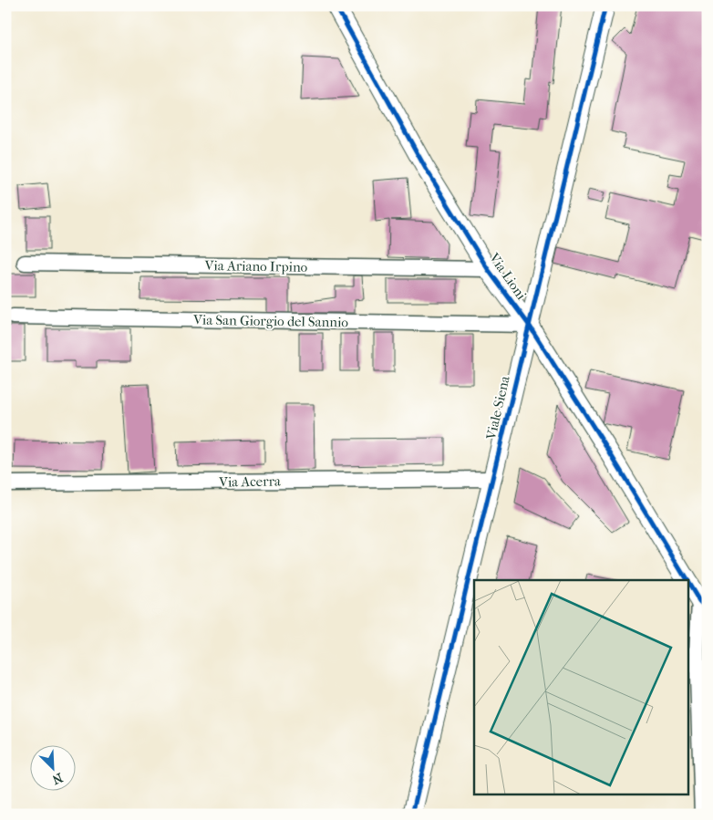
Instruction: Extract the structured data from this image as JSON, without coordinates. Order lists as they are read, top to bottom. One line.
{"streets":{"street":["Via Ariano Irpino","Via Lioni","Via San Giorgio del Sannio","Viale Siena","Via Acerra"]},"crossings":[["Via Ariano Irpino","Via Lioni"],["Via Lioni","Via San Giorgio del Sannio"],["Via Lioni","Viale Siena"],["Via San Giorgio del Sannio","Viale Siena"],["Viale Siena","Via Acerra"]],"north":"bottom right"}
